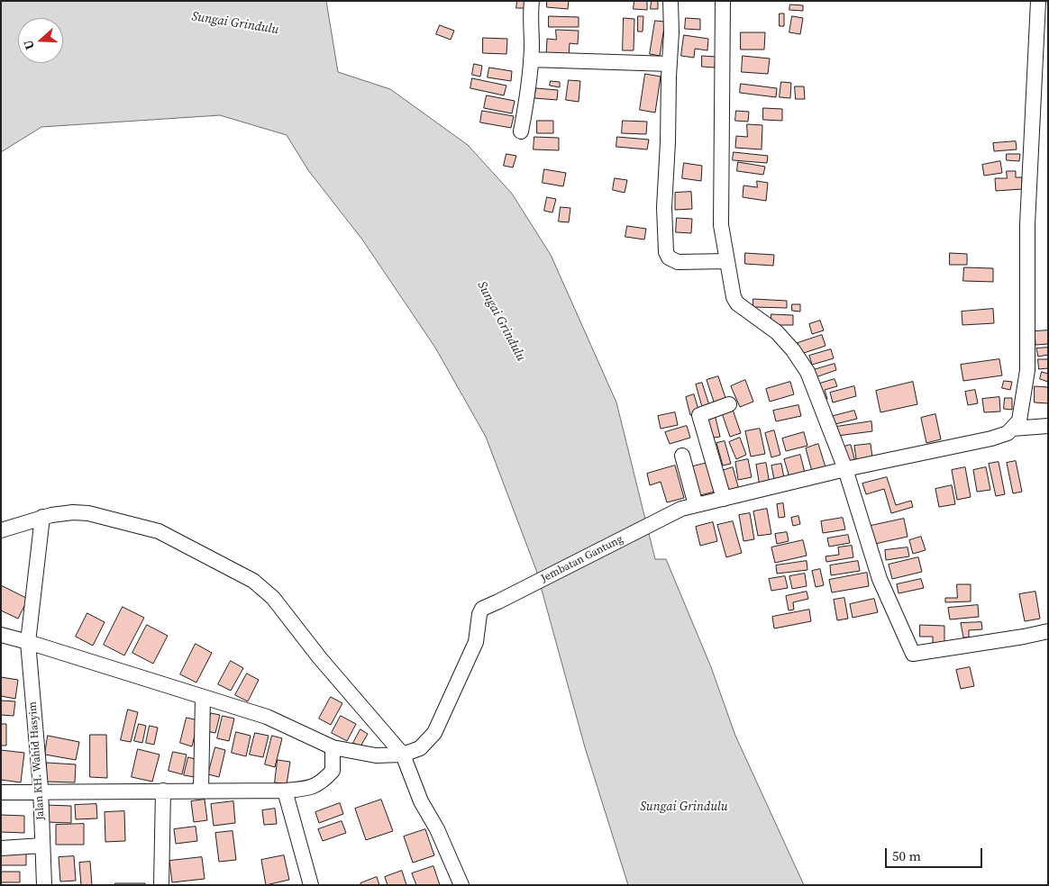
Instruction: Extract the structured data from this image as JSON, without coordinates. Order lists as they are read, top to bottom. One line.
{"streets":{"street":["Jembatan Gantung","Jalan KH. Wahid Hasyim"]},"water":["Sungai Grindulu"],"scale_bar":"50 m","north":"left"}
